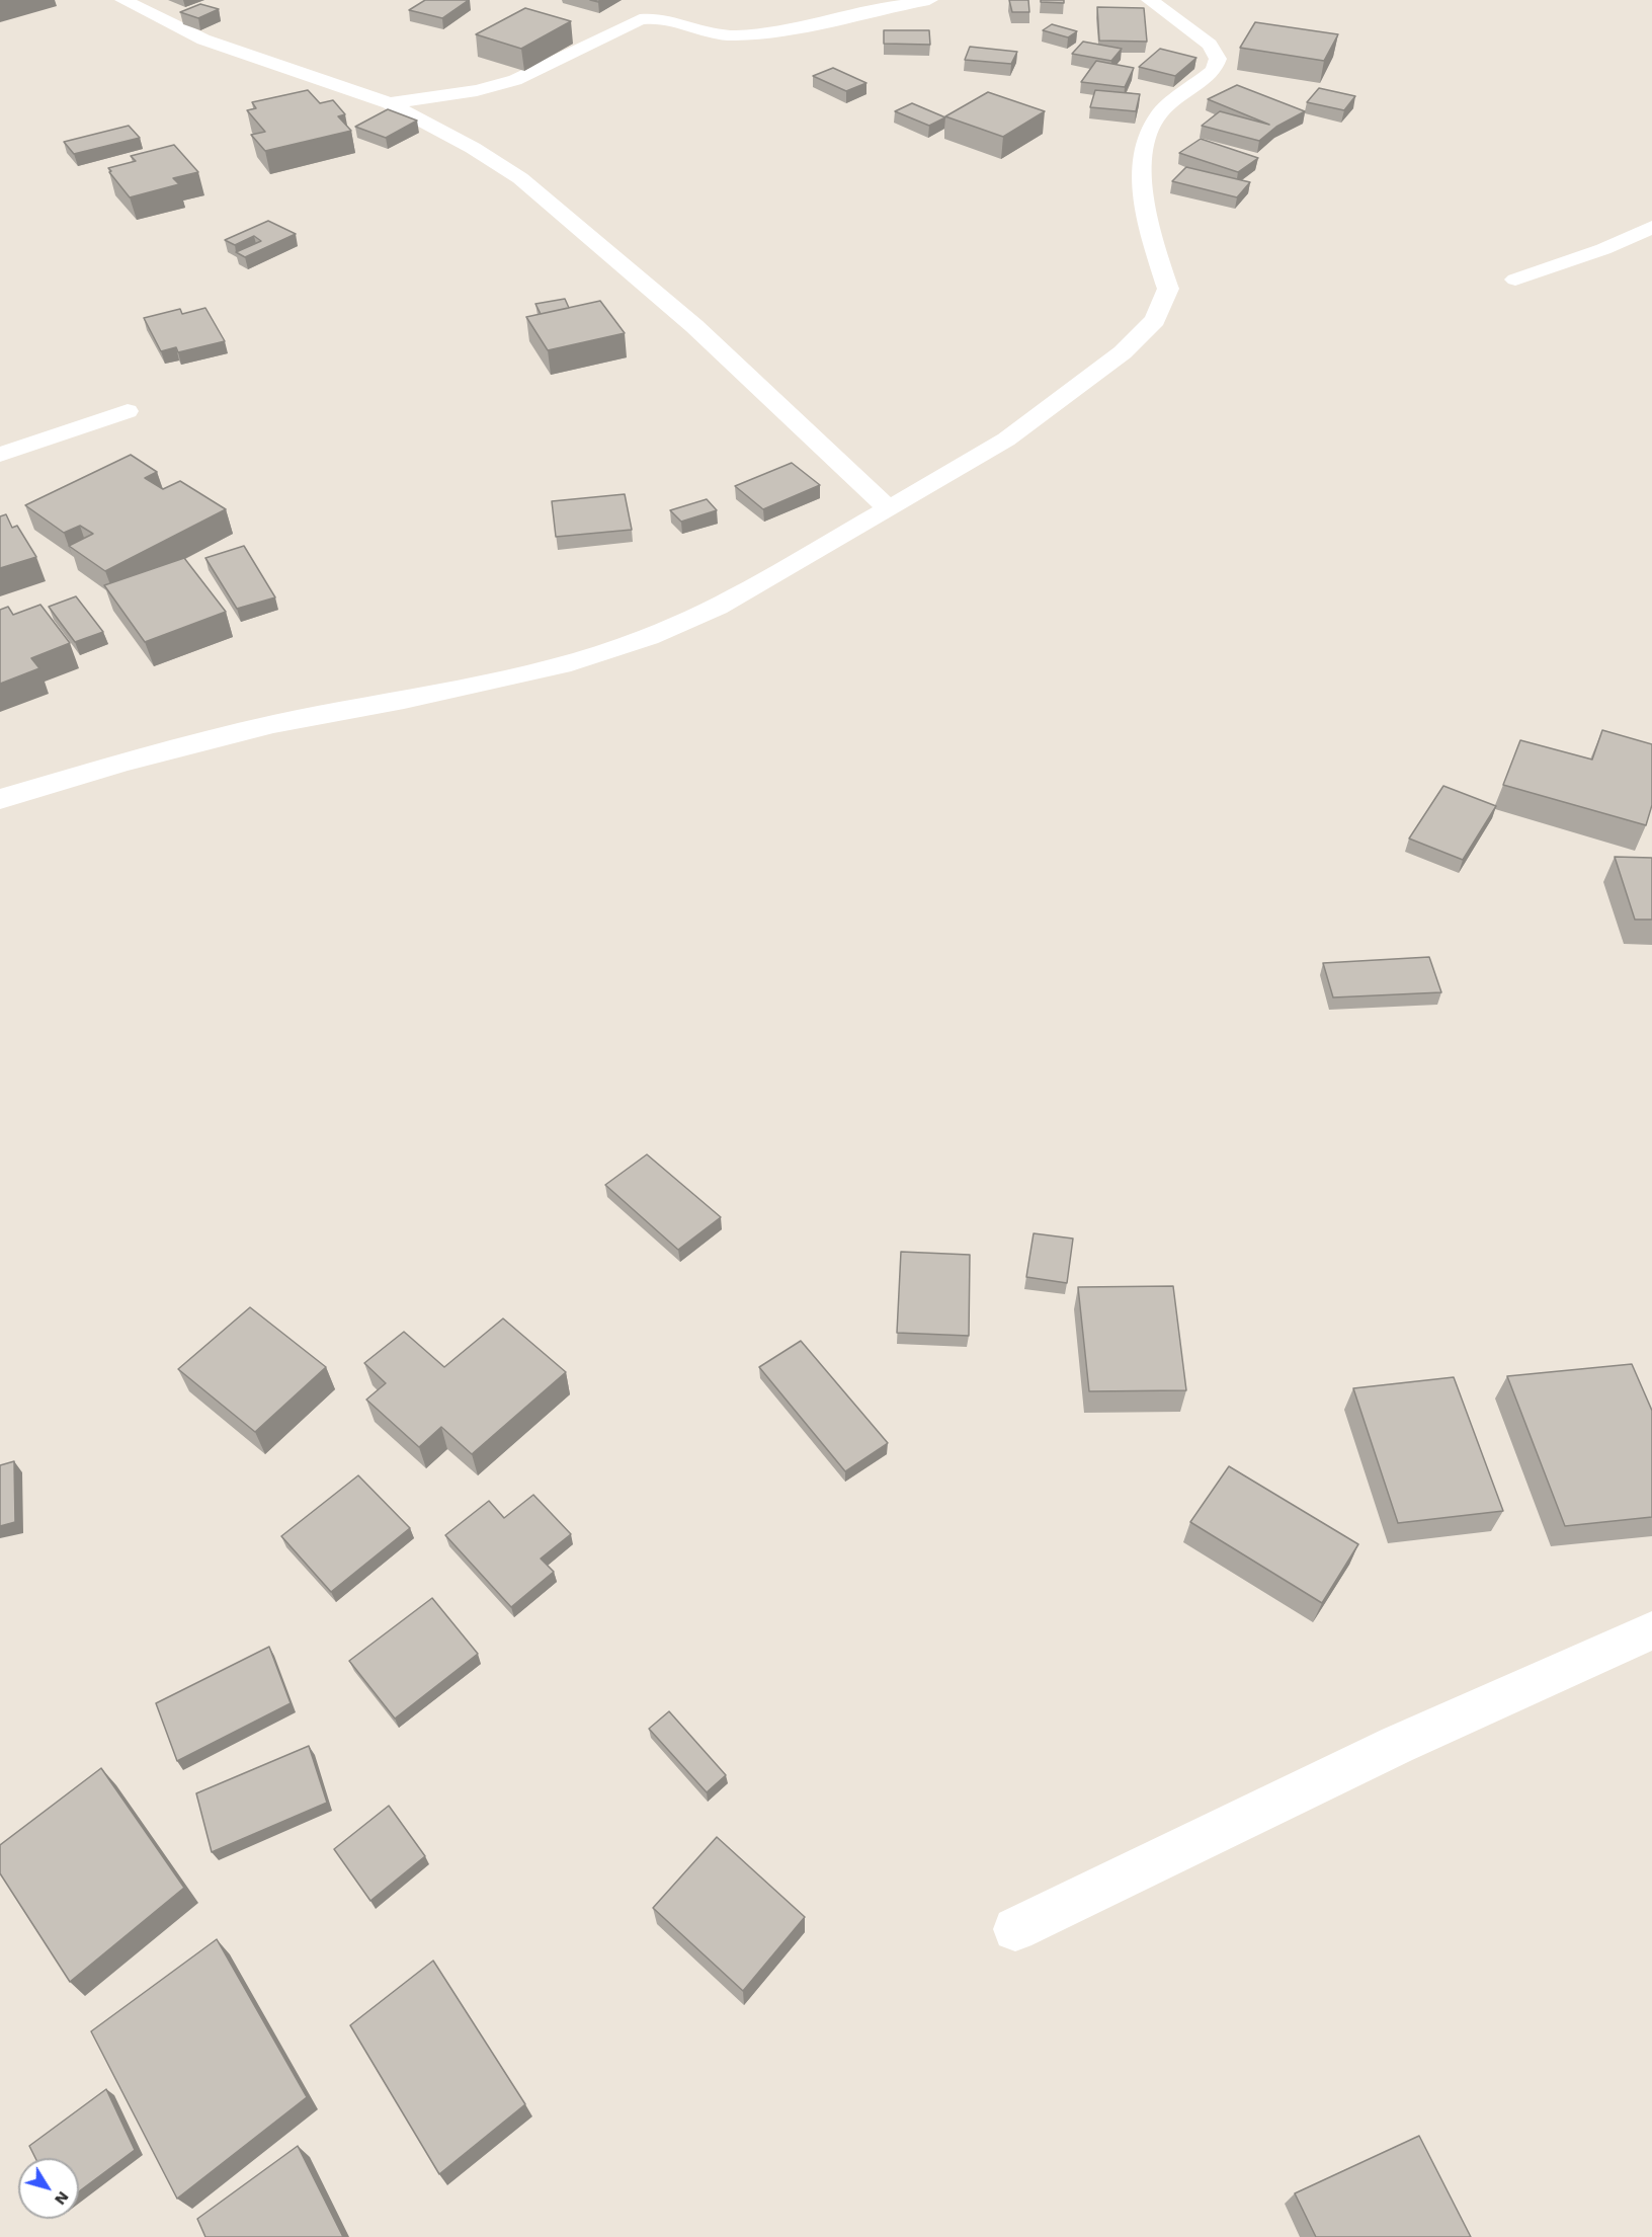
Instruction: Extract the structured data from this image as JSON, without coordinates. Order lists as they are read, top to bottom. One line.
{"north":"bottom right"}
